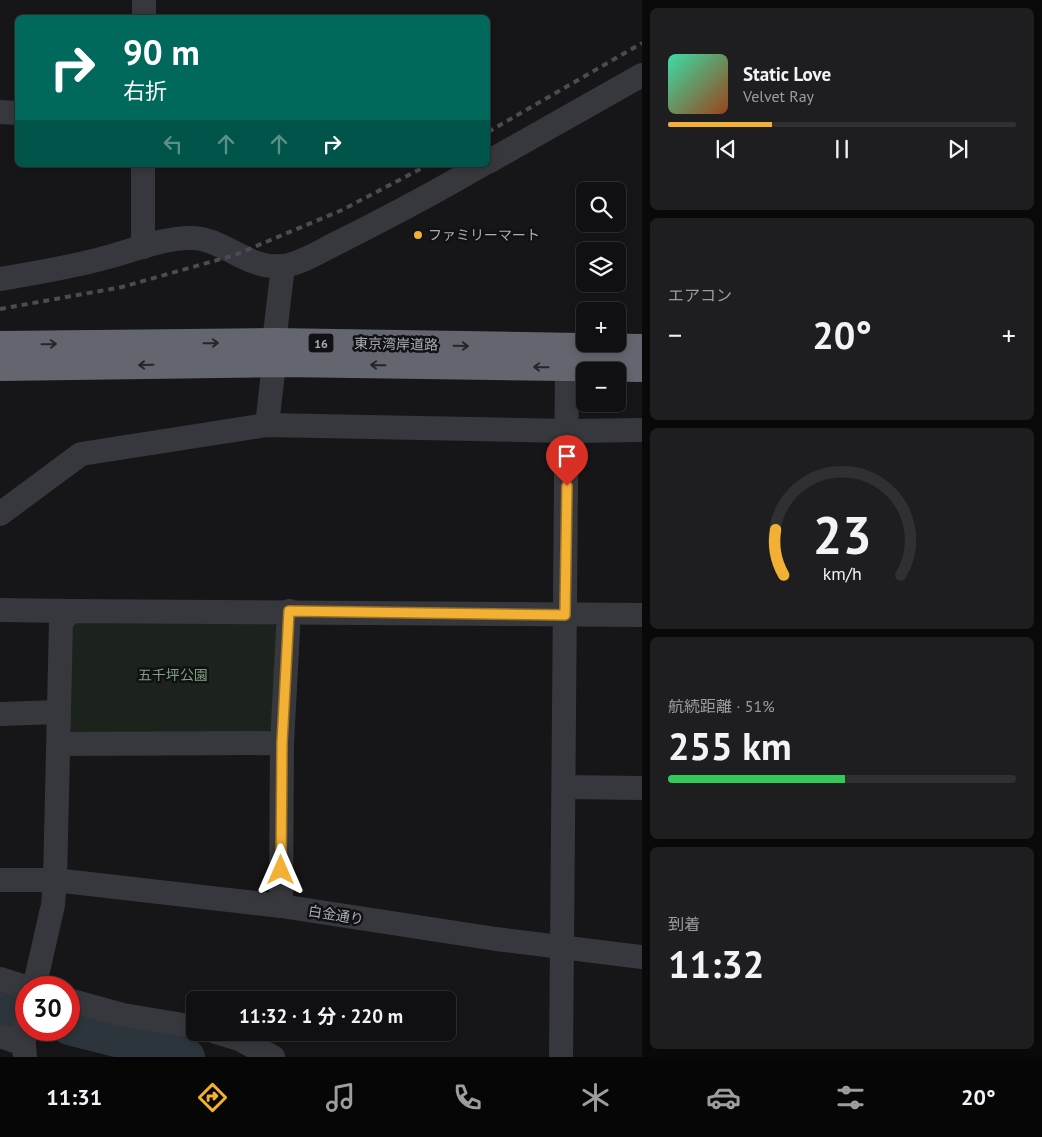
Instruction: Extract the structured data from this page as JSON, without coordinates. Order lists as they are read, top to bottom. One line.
{"streets":{"highway":["16","東京湾岸道路"],"street":["白金通り"]},"parks":["五千坪公園"],"places":["ファミリーマート"],"page":{"turn":["90 m","右折"],"song":["Static Love","Velvet Ray"],"map_buttons":["+","−"],"tile":["エアコン",["航続距離 · 51%","255 km"],["到着","11:32"]],"heat":["−","20°","+"],"limit":"30","trip":"11:32 · 1 分 · 220 m","tabs":["11:31","20°"],"gauge":["23","km/h"]}}
